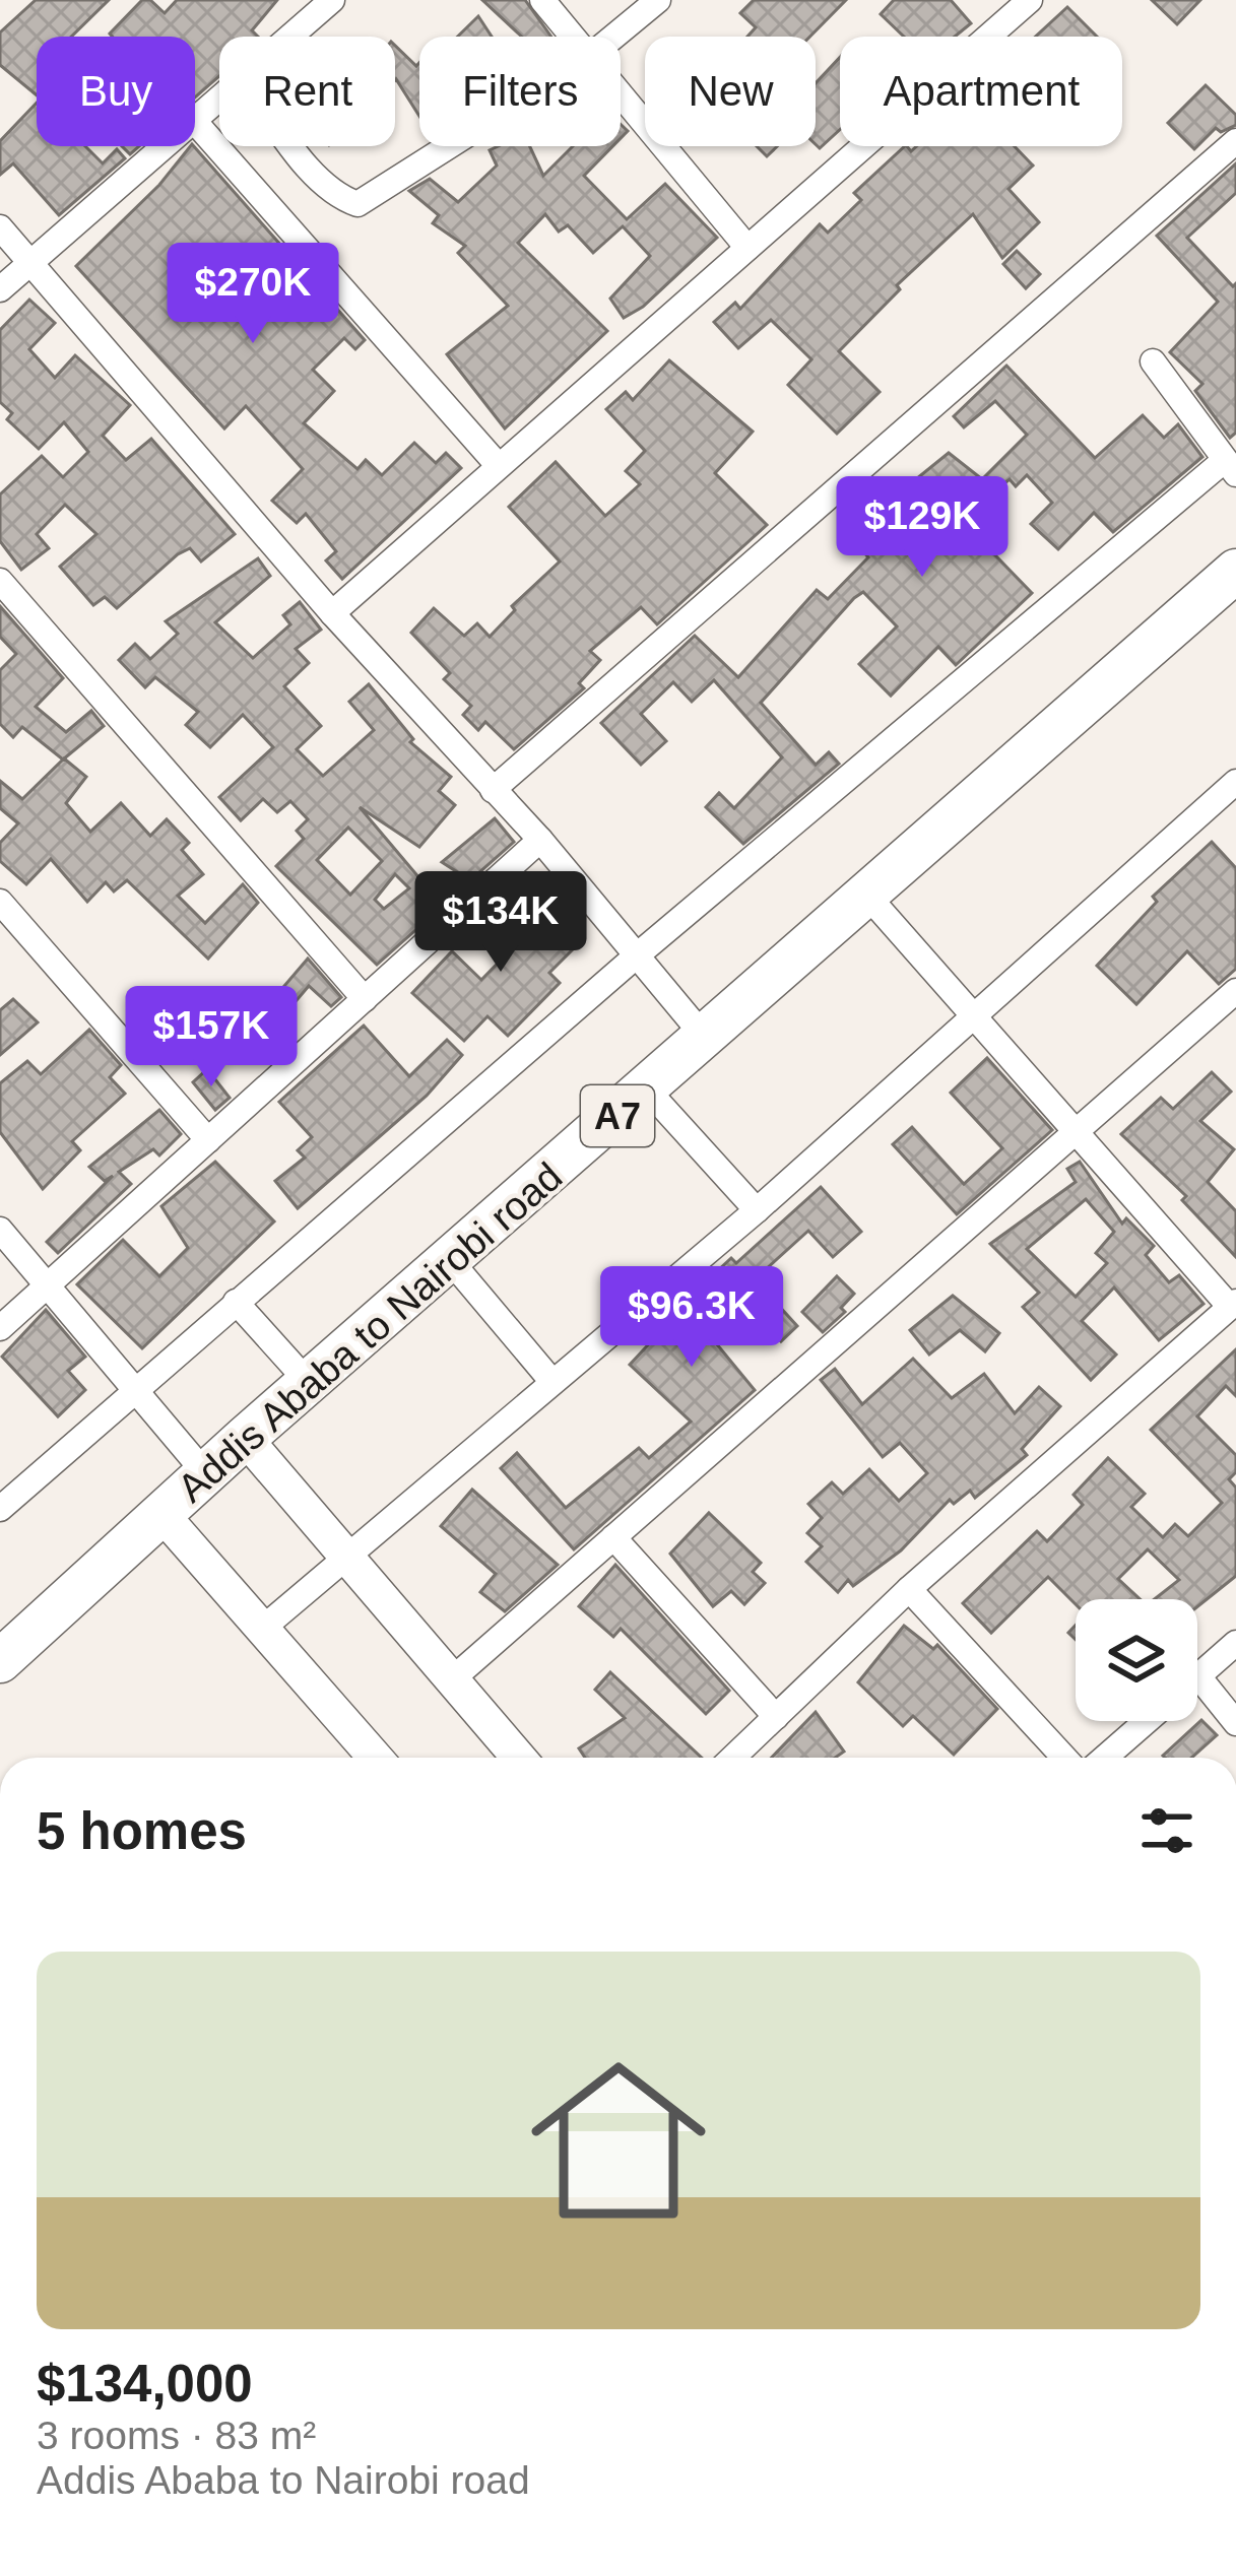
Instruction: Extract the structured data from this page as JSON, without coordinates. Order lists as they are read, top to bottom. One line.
{"streets":{"highway":["A7","Addis Ababa to Nairobi road"]},"page":{"chip":["Buy","Rent","Filters","New","Apartment"],"price":["$270K","$129K","$134K","$157K","$96.3K"],"heading":"5 homes","list":[{"name":"$134,000","note":"3 rooms · 83 m² · Addis Ababa to Nairobi road"}]}}
